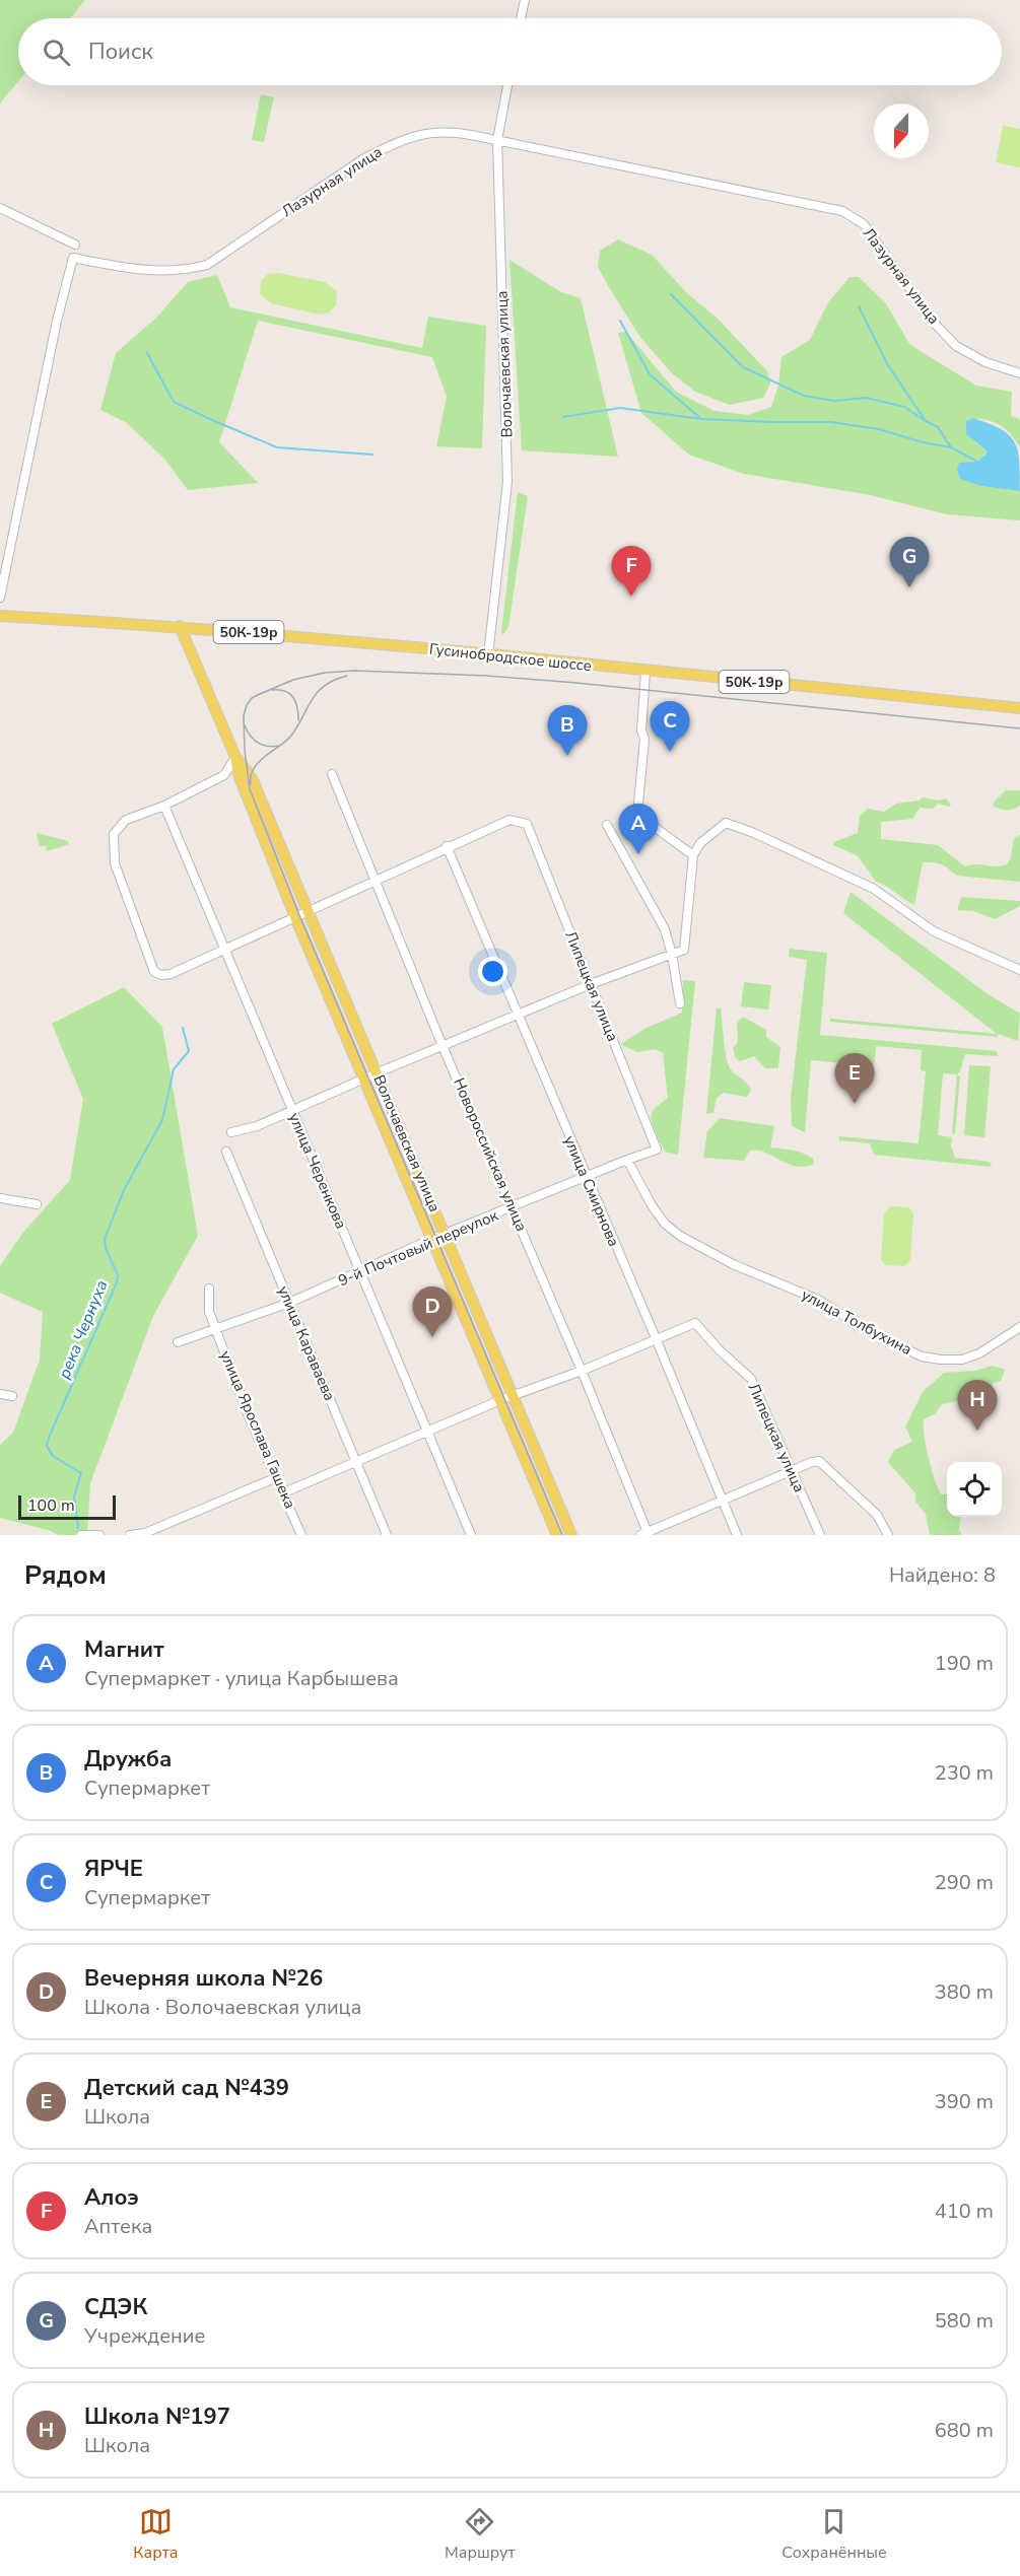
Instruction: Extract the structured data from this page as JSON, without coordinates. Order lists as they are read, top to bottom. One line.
{"streets":{"main road":["Волочаевская улица","50К-19р","Гусинобродское шоссе"],"street":["Лазурная улица","Липецкая улица","Новороссийская улица","улица Черенкова","улица Смирнова","9-й Почтовый переулок","улица Толбухина","улица Караваева","улица Ярослава Гашека"]},"crossings":[["Лазурная улица","Волочаевская улица"],["Волочаевская улица","Гусинобродское шоссе"],["Волочаевская улица","9-й Почтовый переулок"],["Липецкая улица","улица Смирнова"],["Липецкая улица","9-й Почтовый переулок"],["Новороссийская улица","9-й Почтовый переулок"],["улица Черенкова","9-й Почтовый переулок"],["улица Смирнова","9-й Почтовый переулок"],["9-й Почтовый переулок","улица Толбухина"],["9-й Почтовый переулок","улица Караваева"],["9-й Почтовый переулок","улица Ярослава Гашека"]],"water":["река Чернуха"],"scale_bar":"100 m","north":"bottom","page":{"search":"Поиск","pins":["G","F","C","B","A","E","D","H"],"scale":"100 m","heading":["Рядом","Найдено: 8"],"list":[{"mark":"A","name":"Магнит","note":"Супермаркет · улица Карбышева","value":"190 m"},{"mark":"B","name":"Дружба","note":"Супермаркет","value":"230 m"},{"mark":"C","name":"ЯРЧЕ","note":"Супермаркет","value":"290 m"},{"mark":"D","name":"Вечерняя школа №26","note":"Школа · Волочаевская улица","value":"380 m"},{"mark":"E","name":"Детский сад №439","note":"Школа","value":"390 m"},{"mark":"F","name":"Алоэ","note":"Аптека","value":"410 m"},{"mark":"G","name":"СДЭК","note":"Учреждение","value":"580 m"},{"mark":"H","name":"Школа №197","note":"Школа","value":"680 m"}],"nav":["Карта","Маршрут","Сохранённые"]}}
